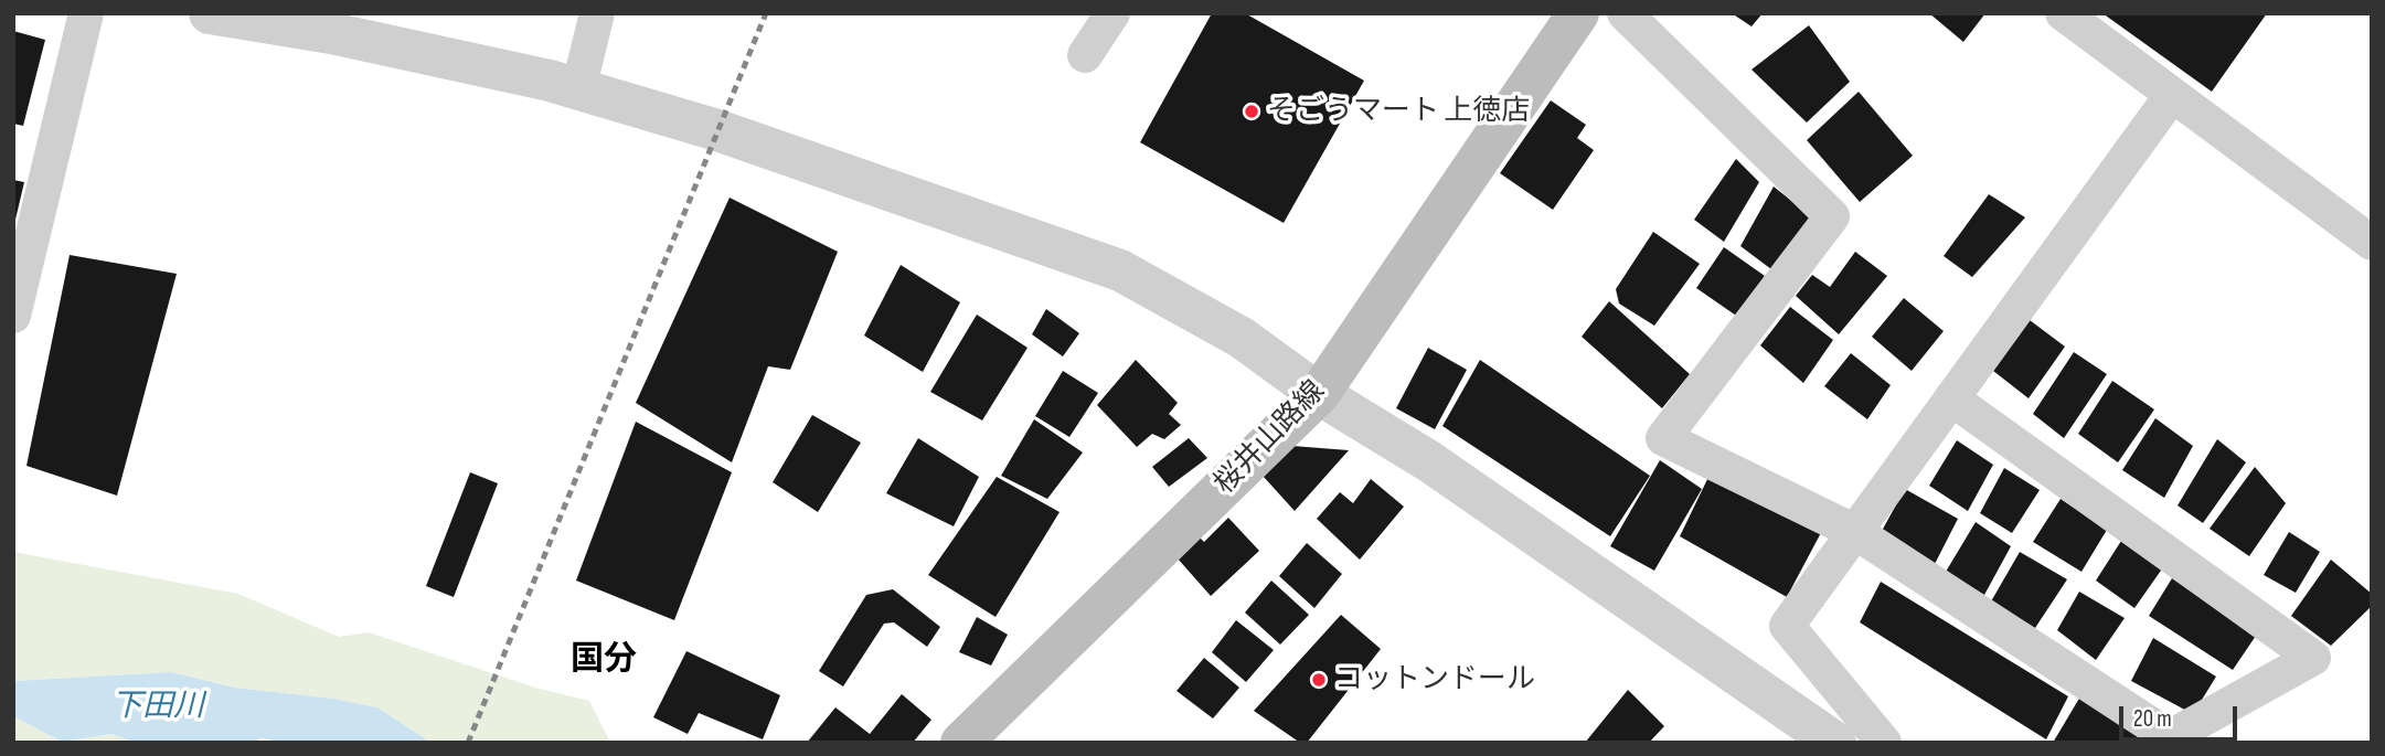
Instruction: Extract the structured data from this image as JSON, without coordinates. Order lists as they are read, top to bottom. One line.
{"streets":{"main road":["桜井山路線"]},"districts":["国分"],"water":["下田川"],"places":["そごうマート 上徳店","コットンドール"],"scale_bar":"20 m"}
